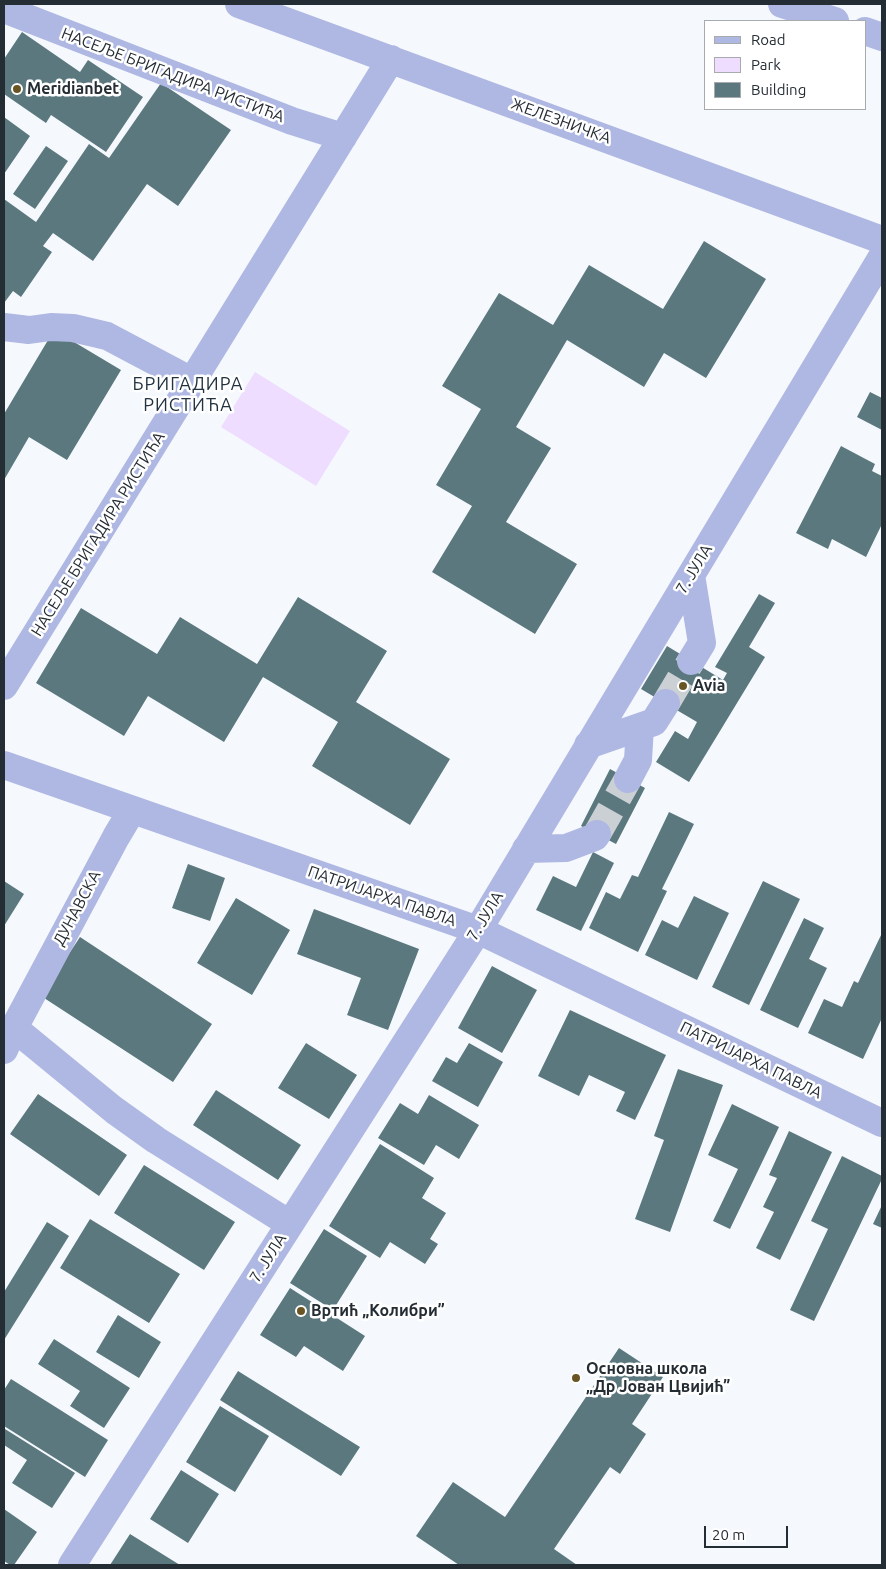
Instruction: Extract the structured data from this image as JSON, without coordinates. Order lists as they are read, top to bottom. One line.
{"streets":{"street":["НАСЕЉЕ БРИГАДИРА РИСТИЋА","ЖЕЛЕЗНИЧКА","7. ЈУЛА","ПАТРИЈАРХА ПАВЛА","ДУНАВСКА"]},"crossings":[["НАСЕЉЕ БРИГАДИРА РИСТИЋА","ЖЕЛЕЗНИЧКА"],["7. ЈУЛА","ПАТРИЈАРХА ПАВЛА"],["ПАТРИЈАРХА ПАВЛА","ДУНАВСКА"]],"districts":["БРИГАДИРА РИСТИЋА"],"places":["Meridianbet","Avia","Вртић „Колибри”","Основна школа „Др Јован Цвијић”"],"legend":["Road","Park","Building"],"scale_bar":"20 m"}
